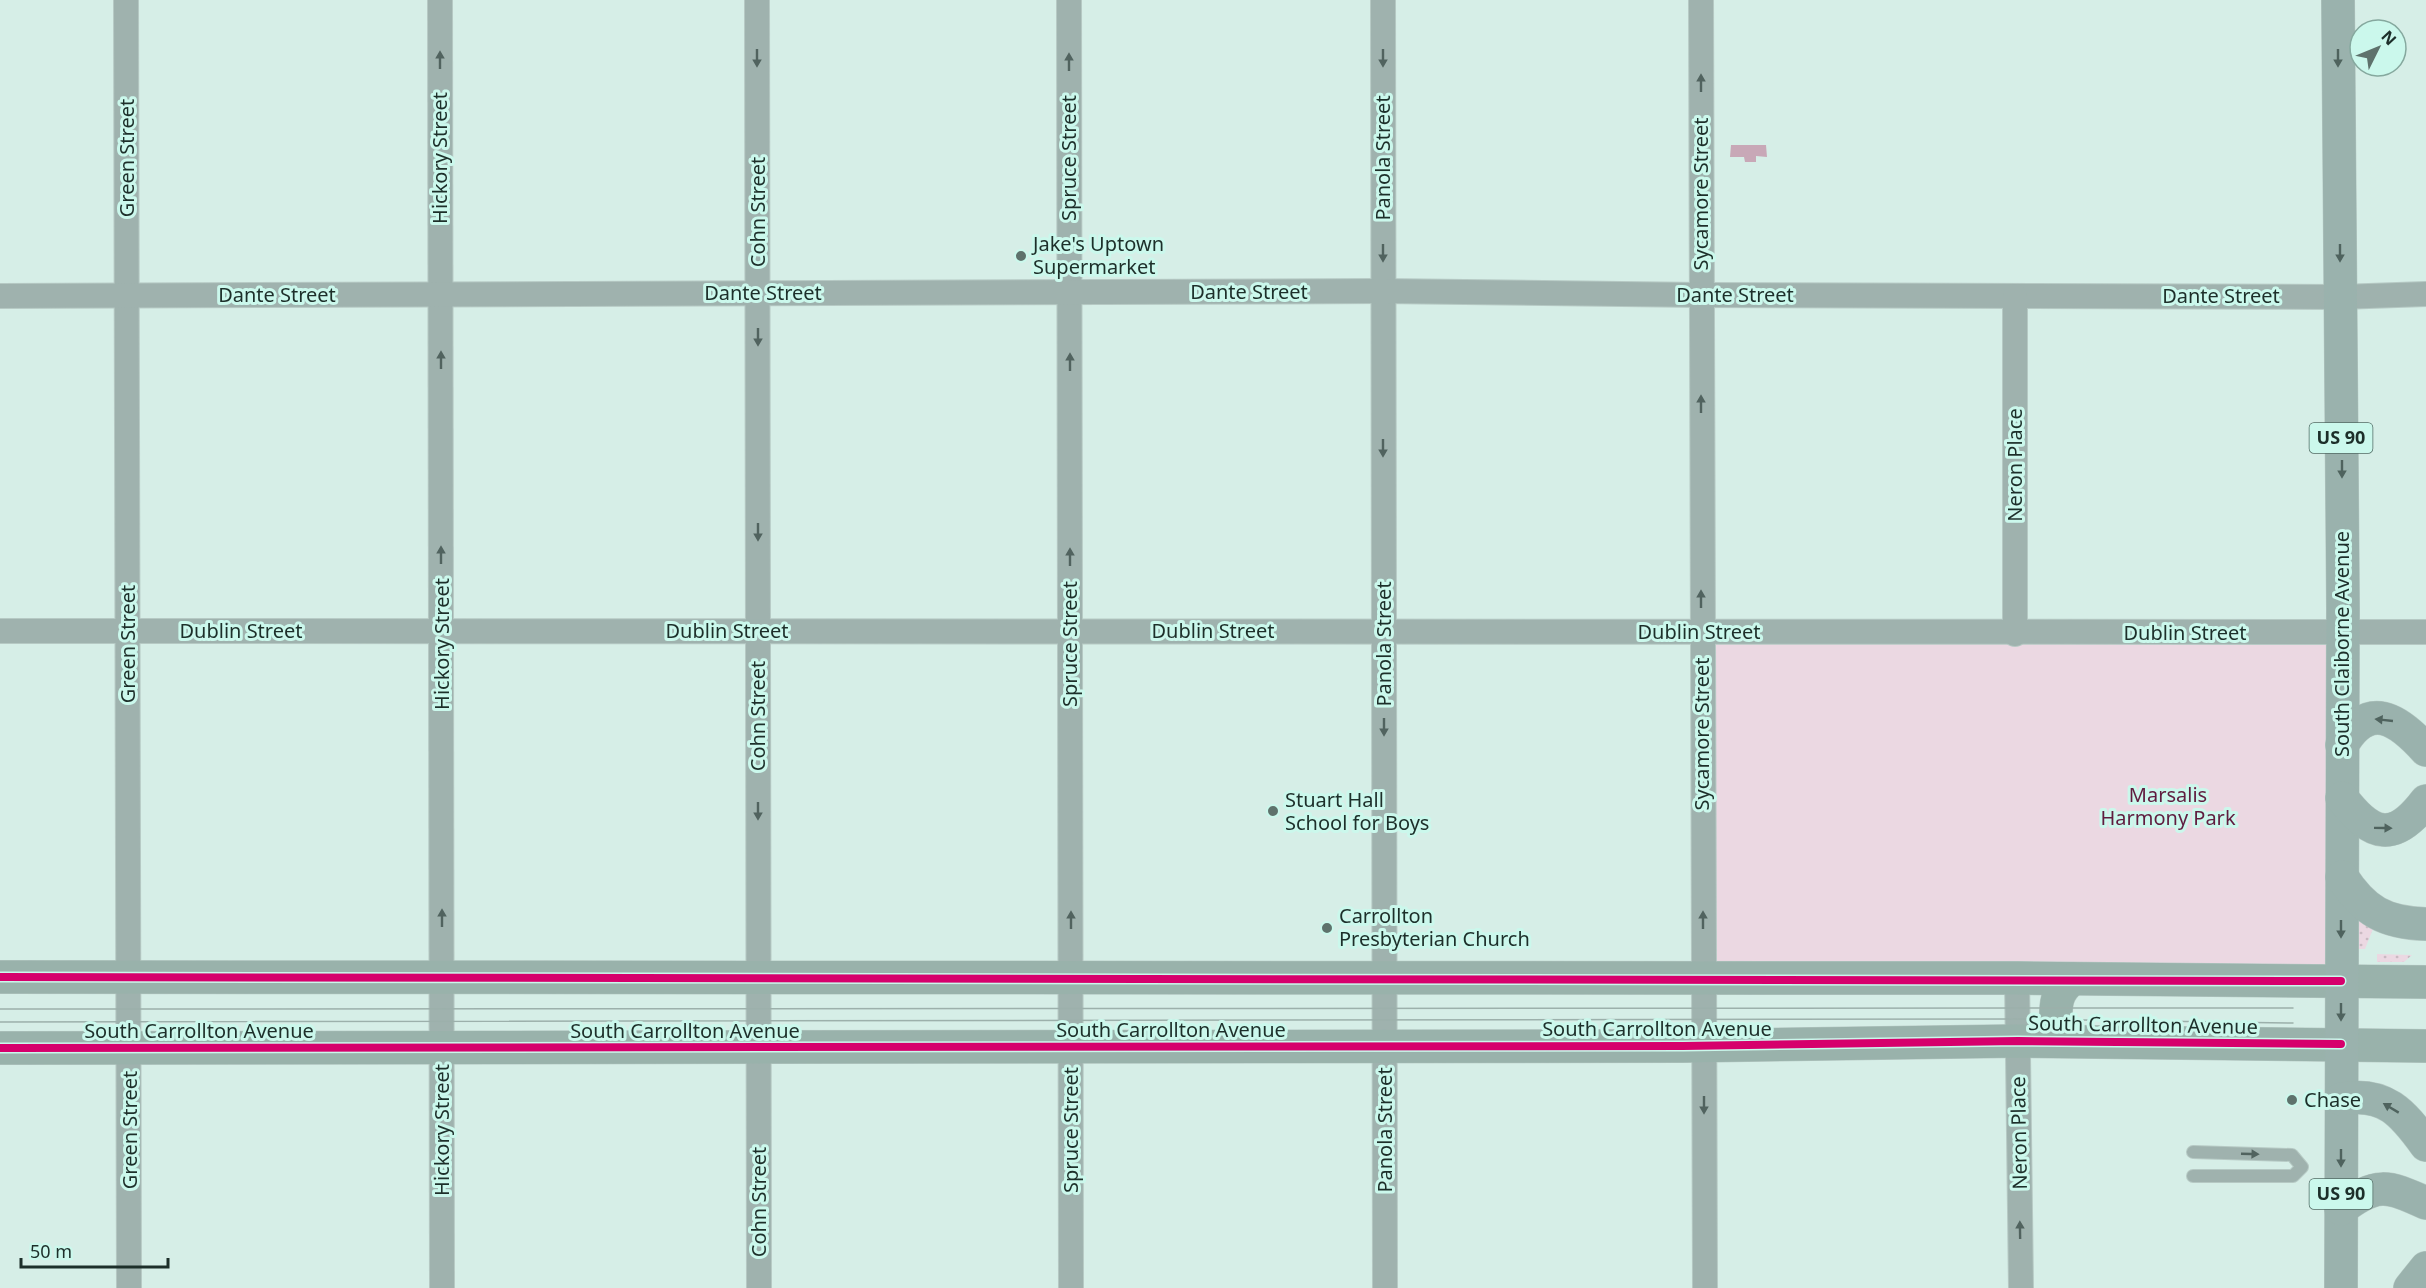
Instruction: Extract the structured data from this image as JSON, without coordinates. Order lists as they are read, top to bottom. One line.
{"streets":{"main road":["US 90","South Claiborne Avenue","South Carrollton Avenue"],"street":["Green Street","Hickory Street","Spruce Street","Panola Street","Sycamore Street","Cohn Street","Dante Street","Neron Place","Dublin Street"]},"crossings":[["Green Street","Dante Street"],["Green Street","Dublin Street"],["Green Street","South Carrollton Avenue"],["Hickory Street","Dante Street"],["Hickory Street","Dublin Street"],["Hickory Street","South Carrollton Avenue"],["Spruce Street","Dante Street"],["Spruce Street","Dublin Street"],["Spruce Street","South Carrollton Avenue"],["Panola Street","Dante Street"],["Panola Street","Dublin Street"],["Panola Street","South Carrollton Avenue"],["Sycamore Street","Dante Street"],["Sycamore Street","Dublin Street"],["Sycamore Street","South Carrollton Avenue"],["Cohn Street","Dante Street"],["Cohn Street","Dublin Street"],["Cohn Street","South Carrollton Avenue"],["Dante Street","Neron Place"],["Dante Street","South Claiborne Avenue"],["Neron Place","Dublin Street"],["Neron Place","South Carrollton Avenue"],["Dublin Street","South Claiborne Avenue"],["South Claiborne Avenue","South Carrollton Avenue"]],"one_way":["Hickory Street","Spruce Street","Panola Street","Cohn Street","Neron Place","South Claiborne Avenue"],"parks":["Marsalis Harmony Park"],"places":["Jake's Uptown Supermarket","Stuart Hall School for Boys","Carrollton Presbyterian Church","Chase"],"scale_bar":"50 m","north":"top right"}
